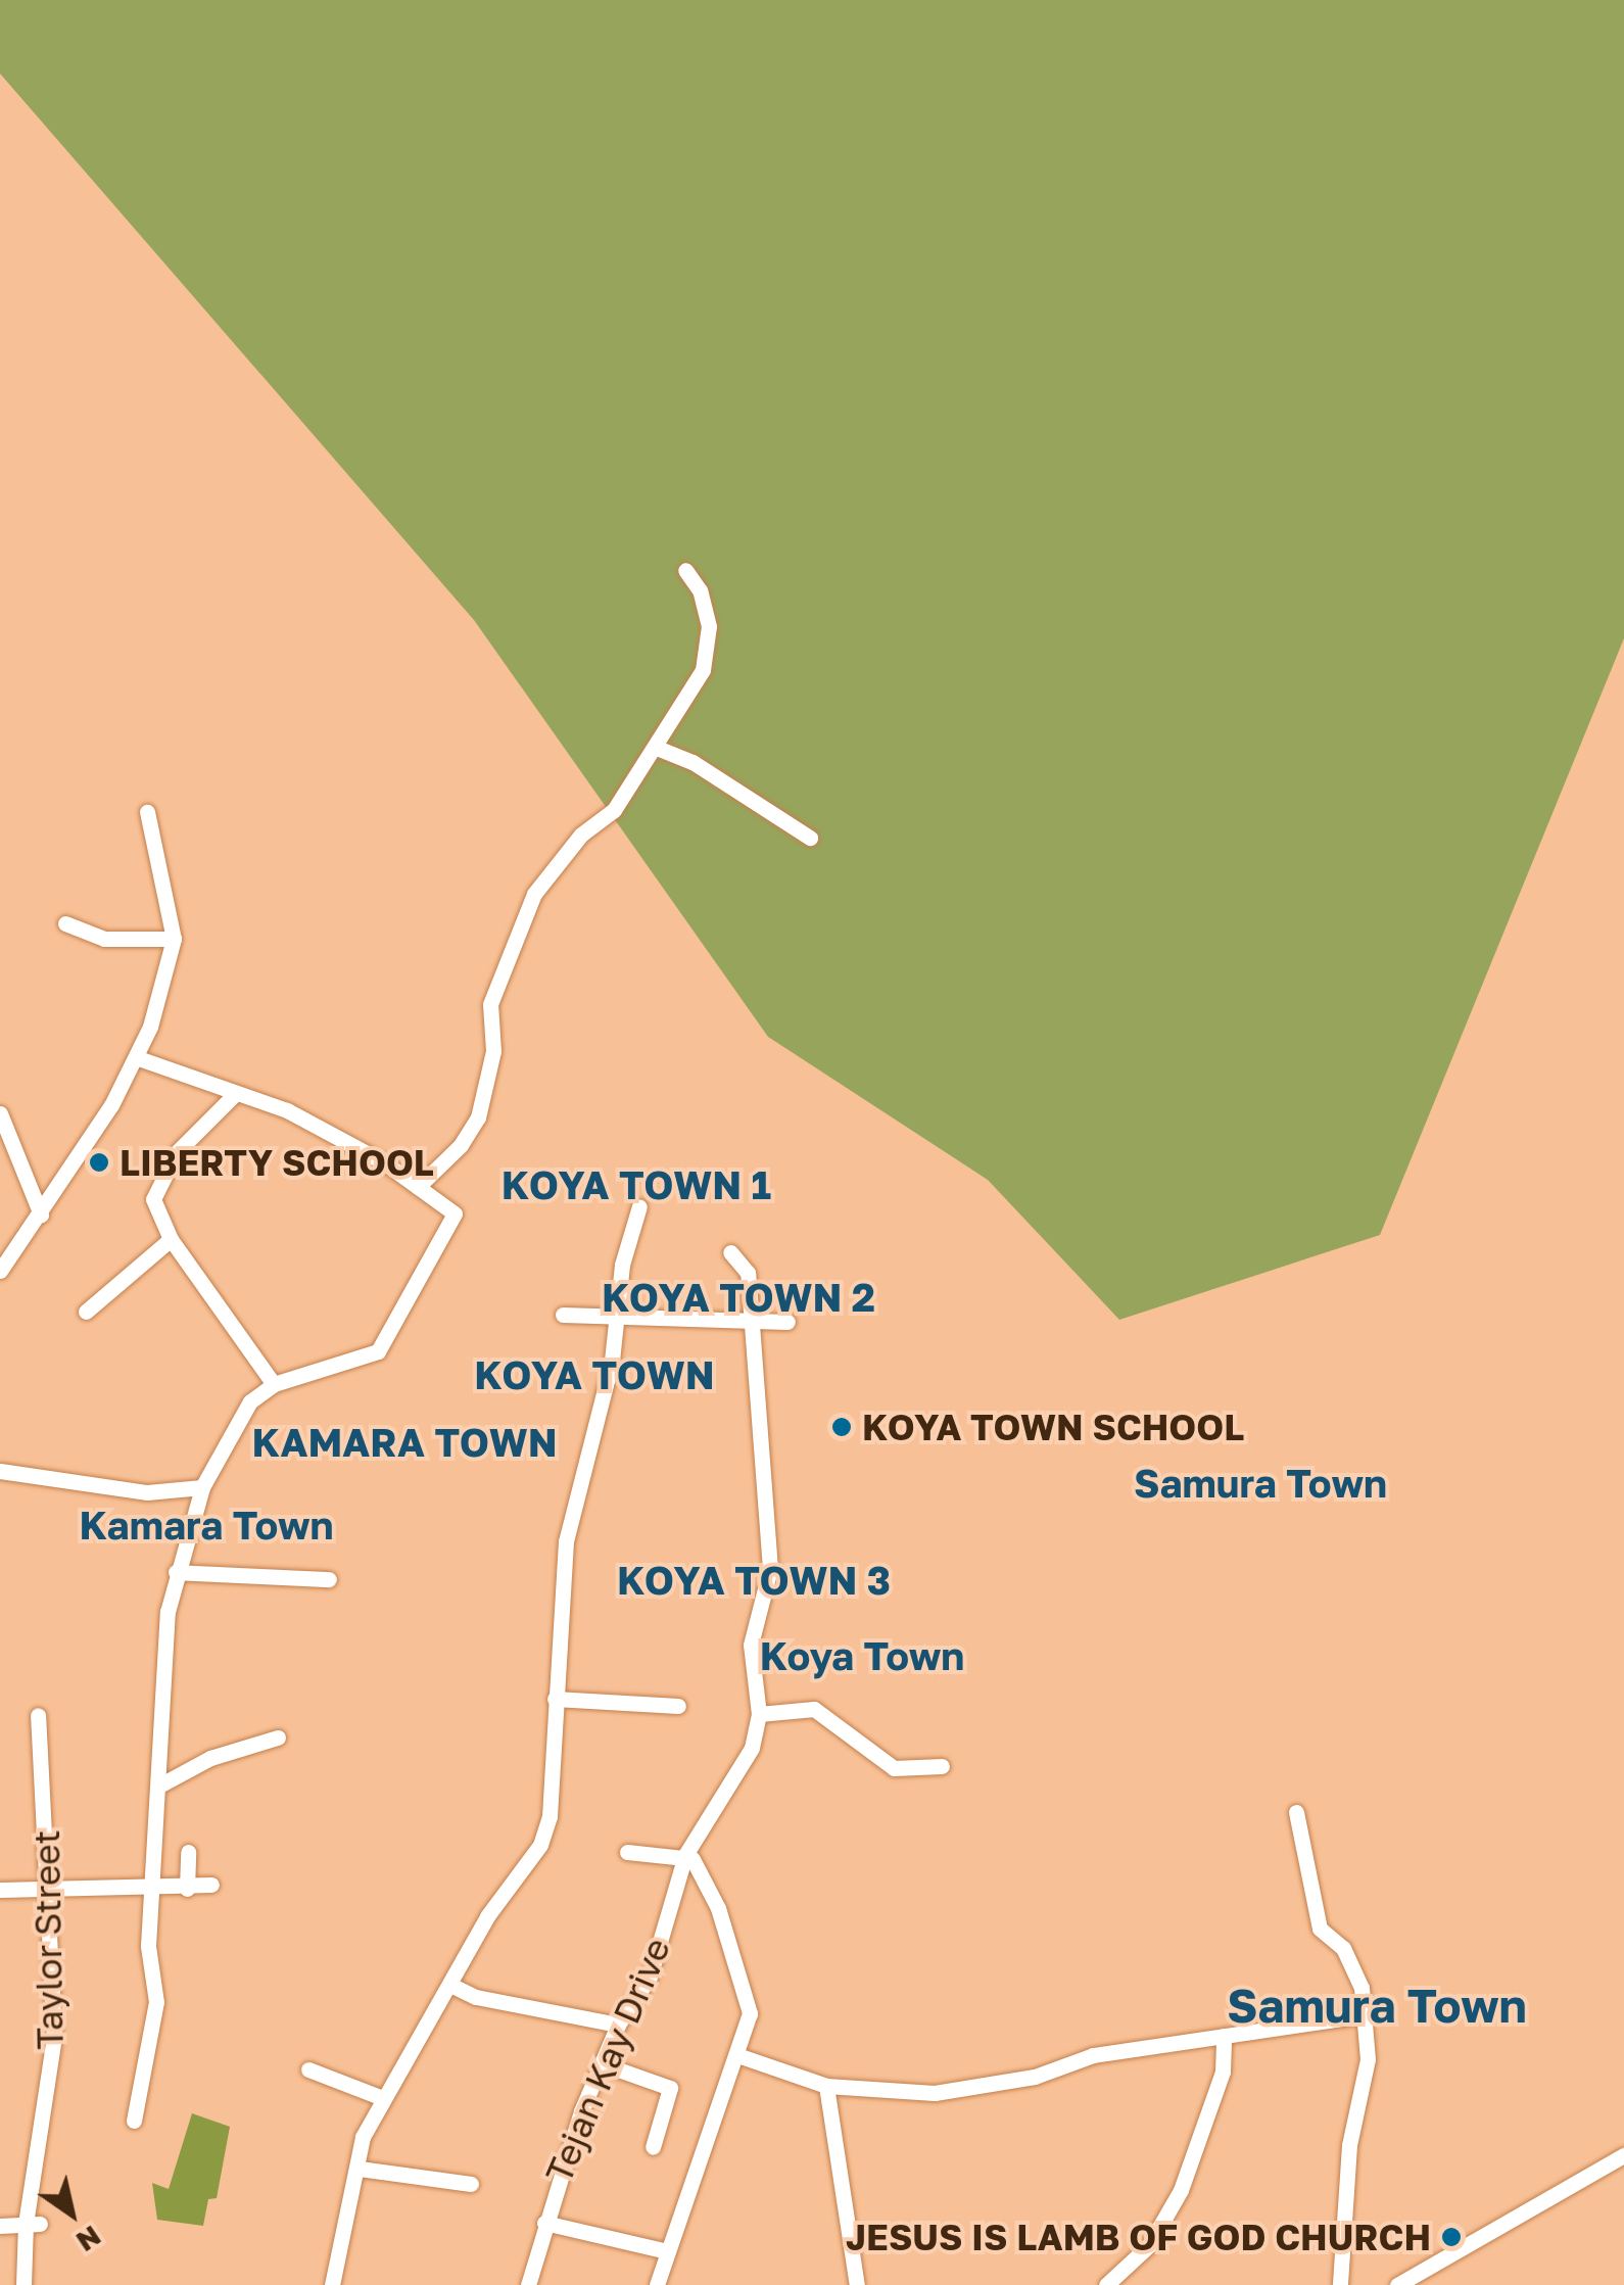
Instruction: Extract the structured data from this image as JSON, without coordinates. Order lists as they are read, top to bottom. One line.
{"streets":{"street":["Taylor Street","Tejan Kay Drive"]},"districts":["KOYA TOWN 1","KOYA TOWN 2","KOYA TOWN","KAMARA TOWN","Samura Town","Kamara Town","KOYA TOWN 3","Koya Town","Samura Town"],"places":["LIBERTY SCHOOL","KOYA TOWN SCHOOL","JESUS IS LAMB OF GOD CHURCH"],"north":"bottom right"}
